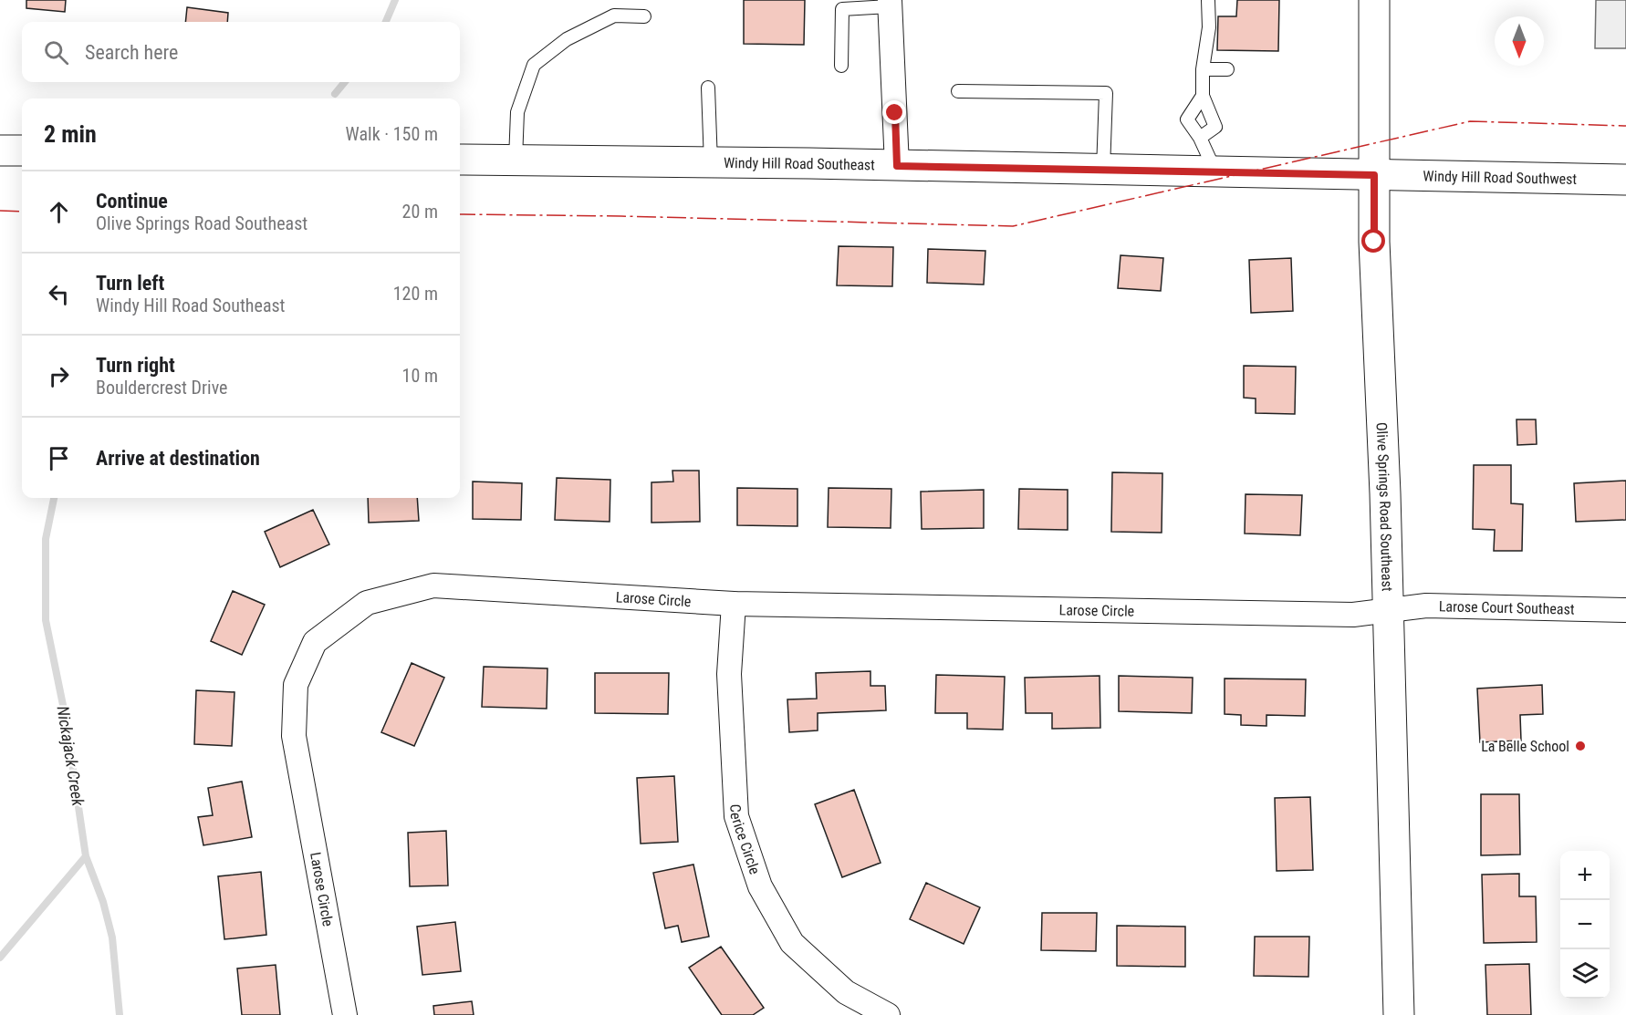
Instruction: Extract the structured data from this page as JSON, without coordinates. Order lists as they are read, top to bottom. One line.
{"streets":{"main road":["Windy Hill Road Southeast","Windy Hill Road Southwest","Olive Springs Road Southeast"],"street":["Larose Circle","Larose Court Southeast","Cerice Circle"]},"crossings":[["Windy Hill Road Southeast","Windy Hill Road Southwest"],["Windy Hill Road Southeast","Olive Springs Road Southeast"],["Windy Hill Road Southwest","Olive Springs Road Southeast"],["Olive Springs Road Southeast","Larose Circle"],["Olive Springs Road Southeast","Larose Court Southeast"],["Larose Circle","Larose Court Southeast"],["Larose Circle","Cerice Circle"]],"water":["Nickajack Creek"],"places":["La Belle School"],"north":"bottom","page":{"search":"Search here","heading":["2 min","Walk · 150 m"],"list":[["Continue","Olive Springs Road Southeast","20 m"],["Turn left","Windy Hill Road Southeast","120 m"],["Turn right","Bouldercrest Drive","10 m"],"Arrive at destination"],"map_buttons":["+","−"]}}
